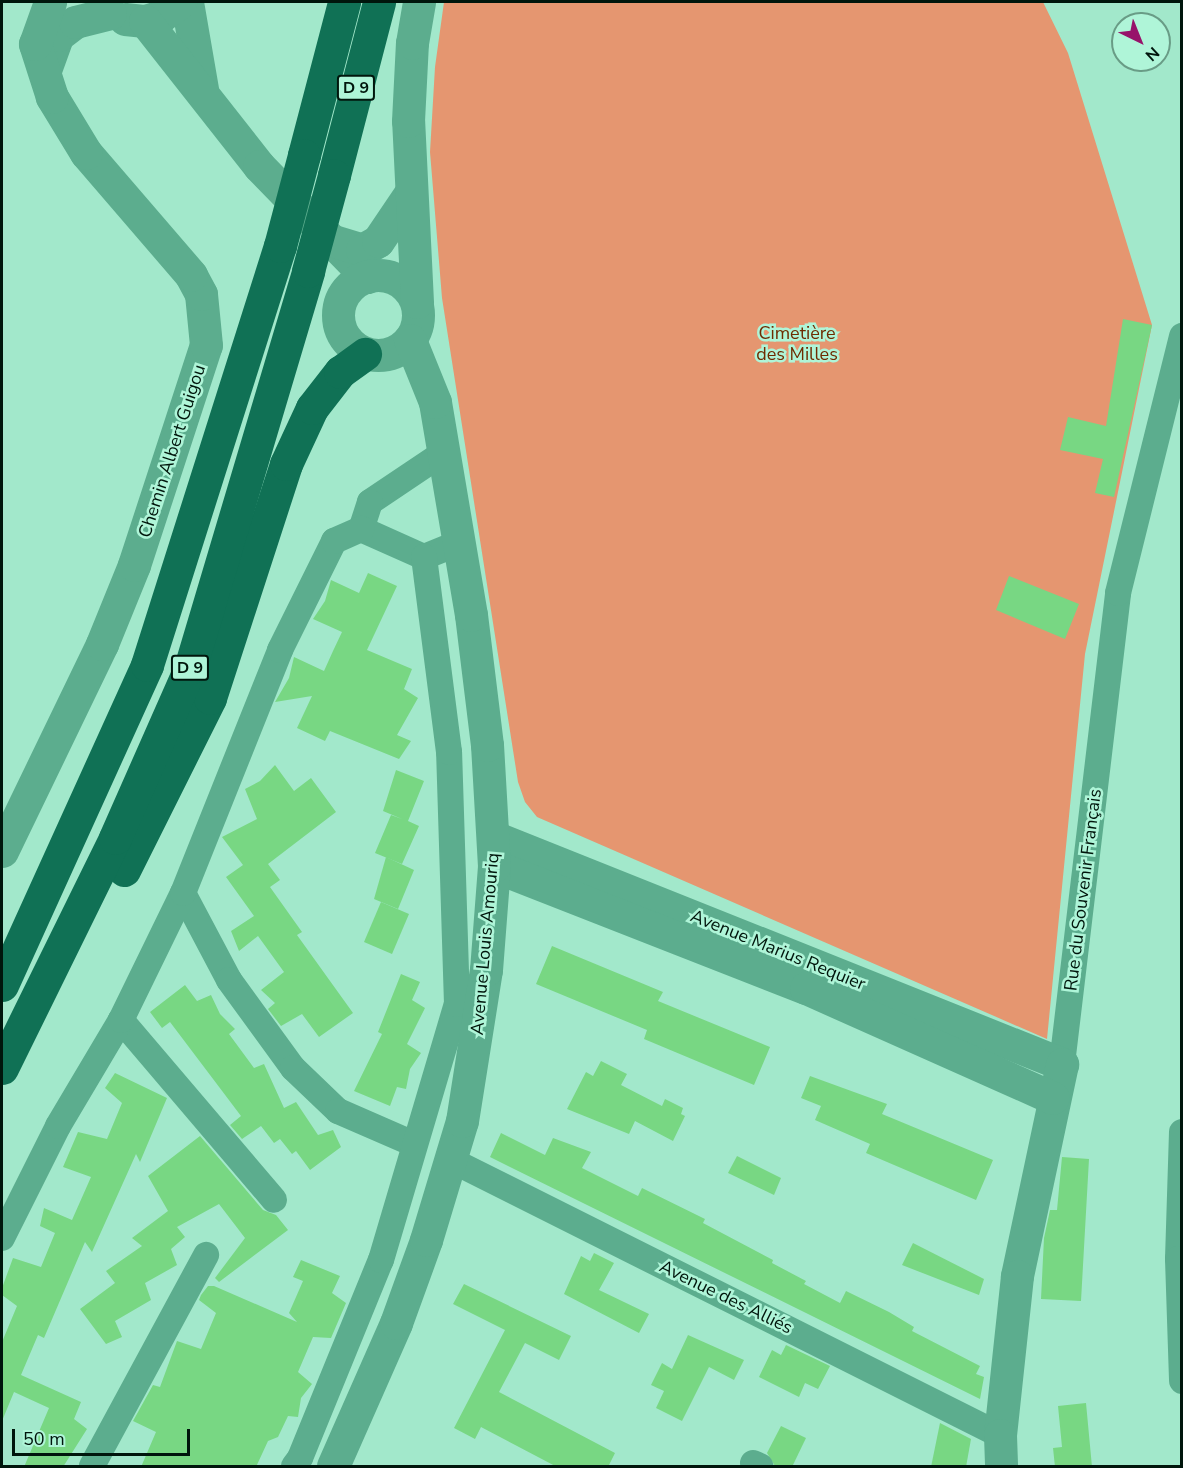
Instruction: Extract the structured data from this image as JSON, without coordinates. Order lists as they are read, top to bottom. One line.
{"streets":{"highway":["D 9"],"street":["Chemin Albert Guigou","Rue du Souvenir Français","Avenue Louis Amouriq","Avenue Marius Requier","Avenue des Alliés"]},"crossings":[["D 9","Avenue Louis Amouriq"],["Rue du Souvenir Français","Avenue Marius Requier"],["Rue du Souvenir Français","Avenue des Alliés"],["Avenue Louis Amouriq","Avenue Marius Requier"],["Avenue Louis Amouriq","Avenue des Alliés"]],"parks":["Cimetière des Milles"],"scale_bar":"50 m","north":"bottom right"}
